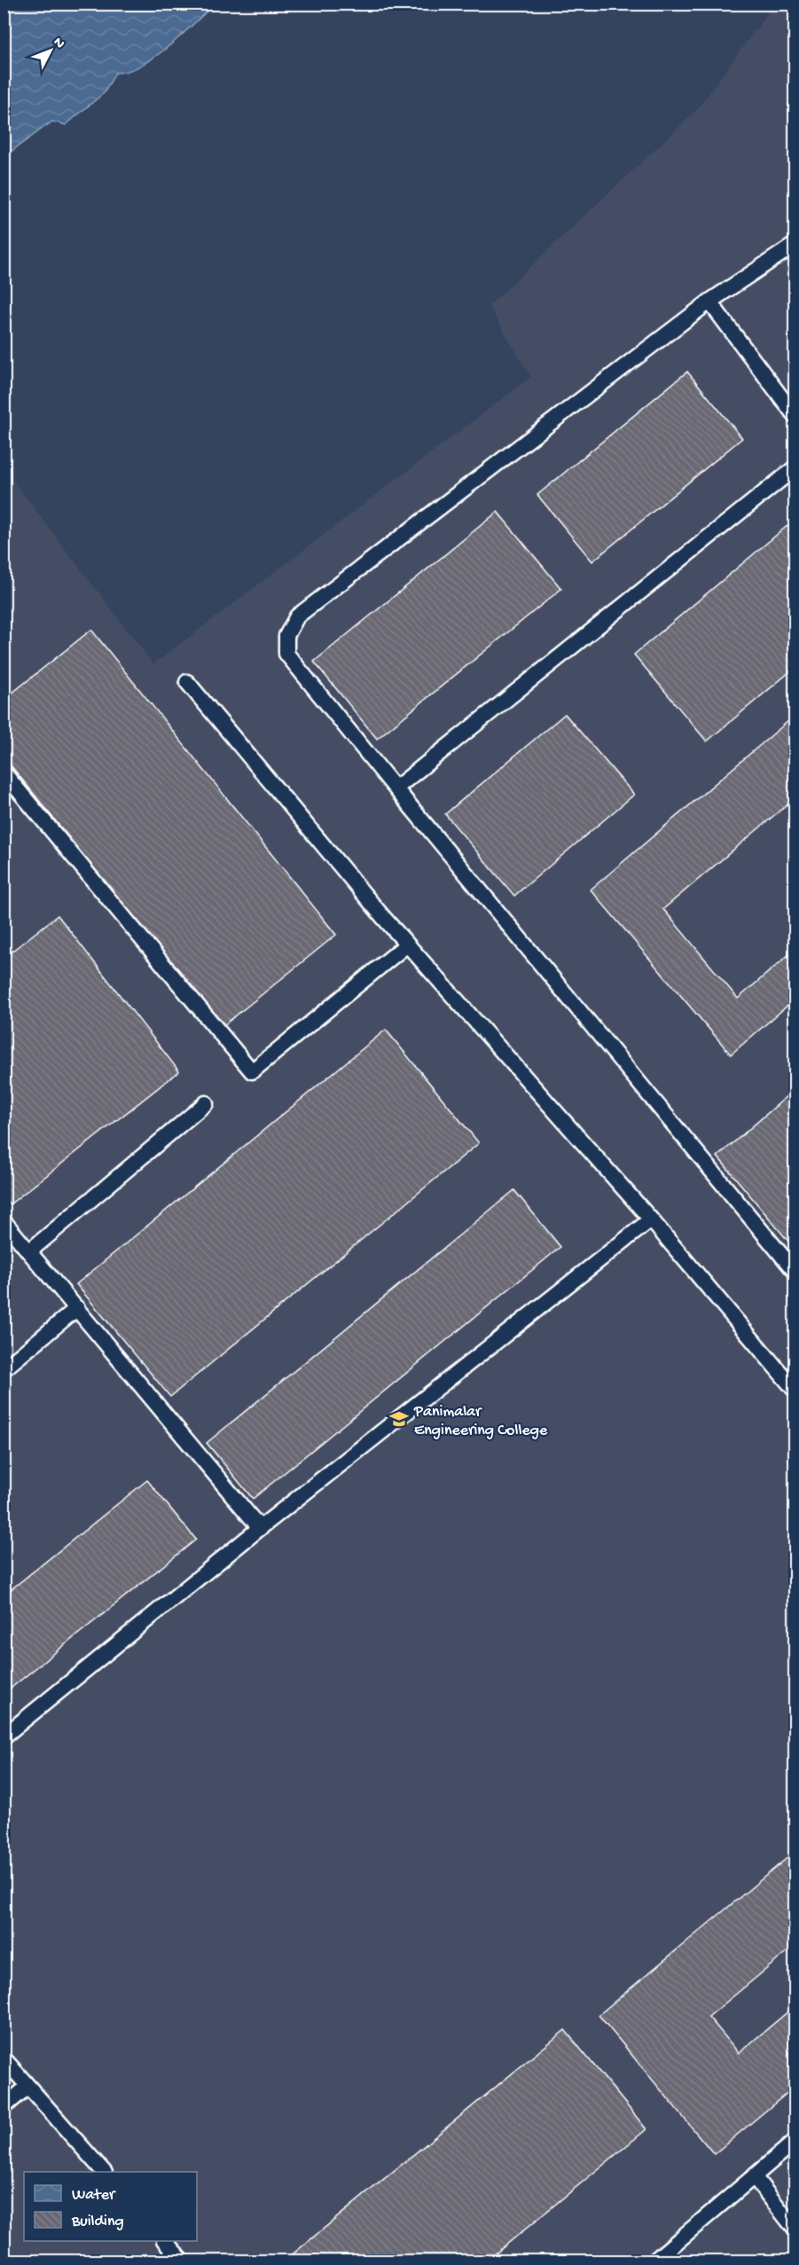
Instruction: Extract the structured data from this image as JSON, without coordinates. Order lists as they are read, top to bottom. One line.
{"places":{"school or university":["Panimalar Engineering College"]},"legend":["Water","Building"],"north":"top right"}
